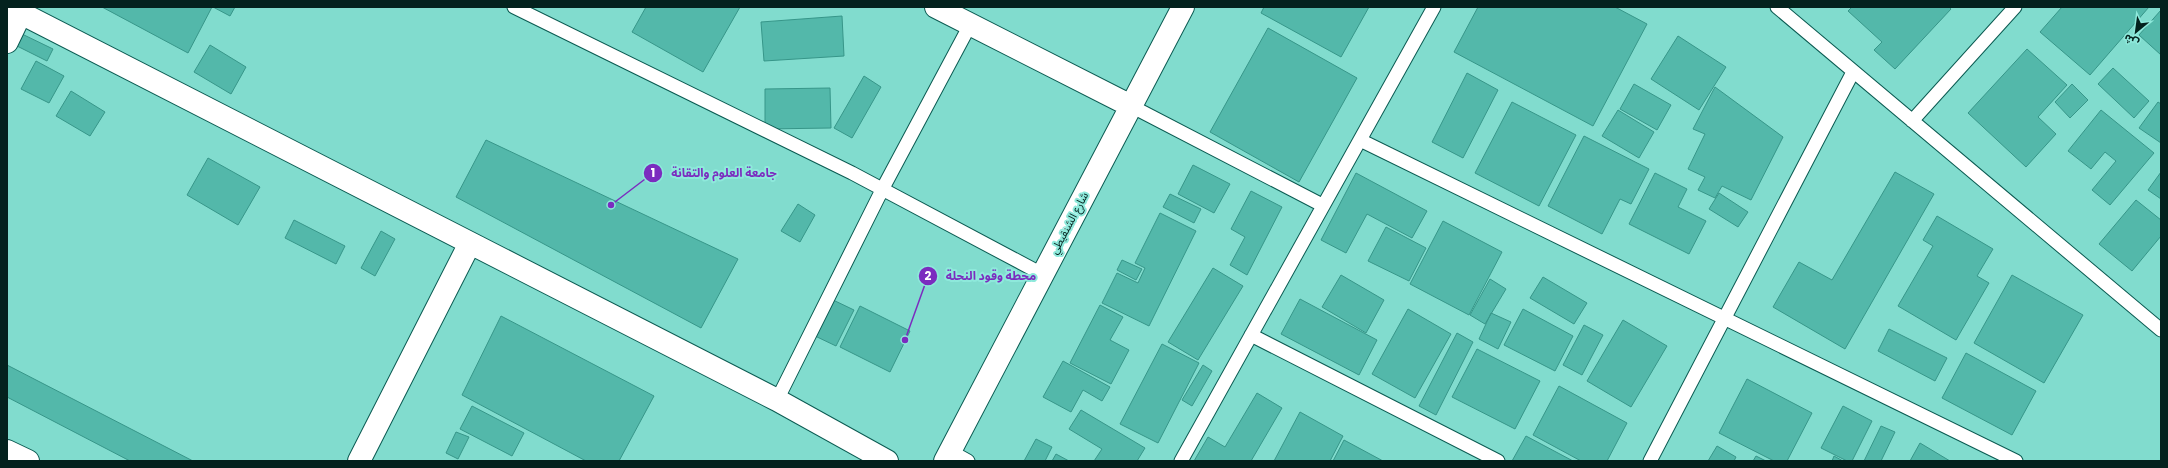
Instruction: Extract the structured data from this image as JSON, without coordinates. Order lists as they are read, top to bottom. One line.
{"streets":{"street":["شارع الشنقيطي"]},"places":["جامعة العلوم والتقانة","محطة وقود النحلة"],"north":"bottom left"}
